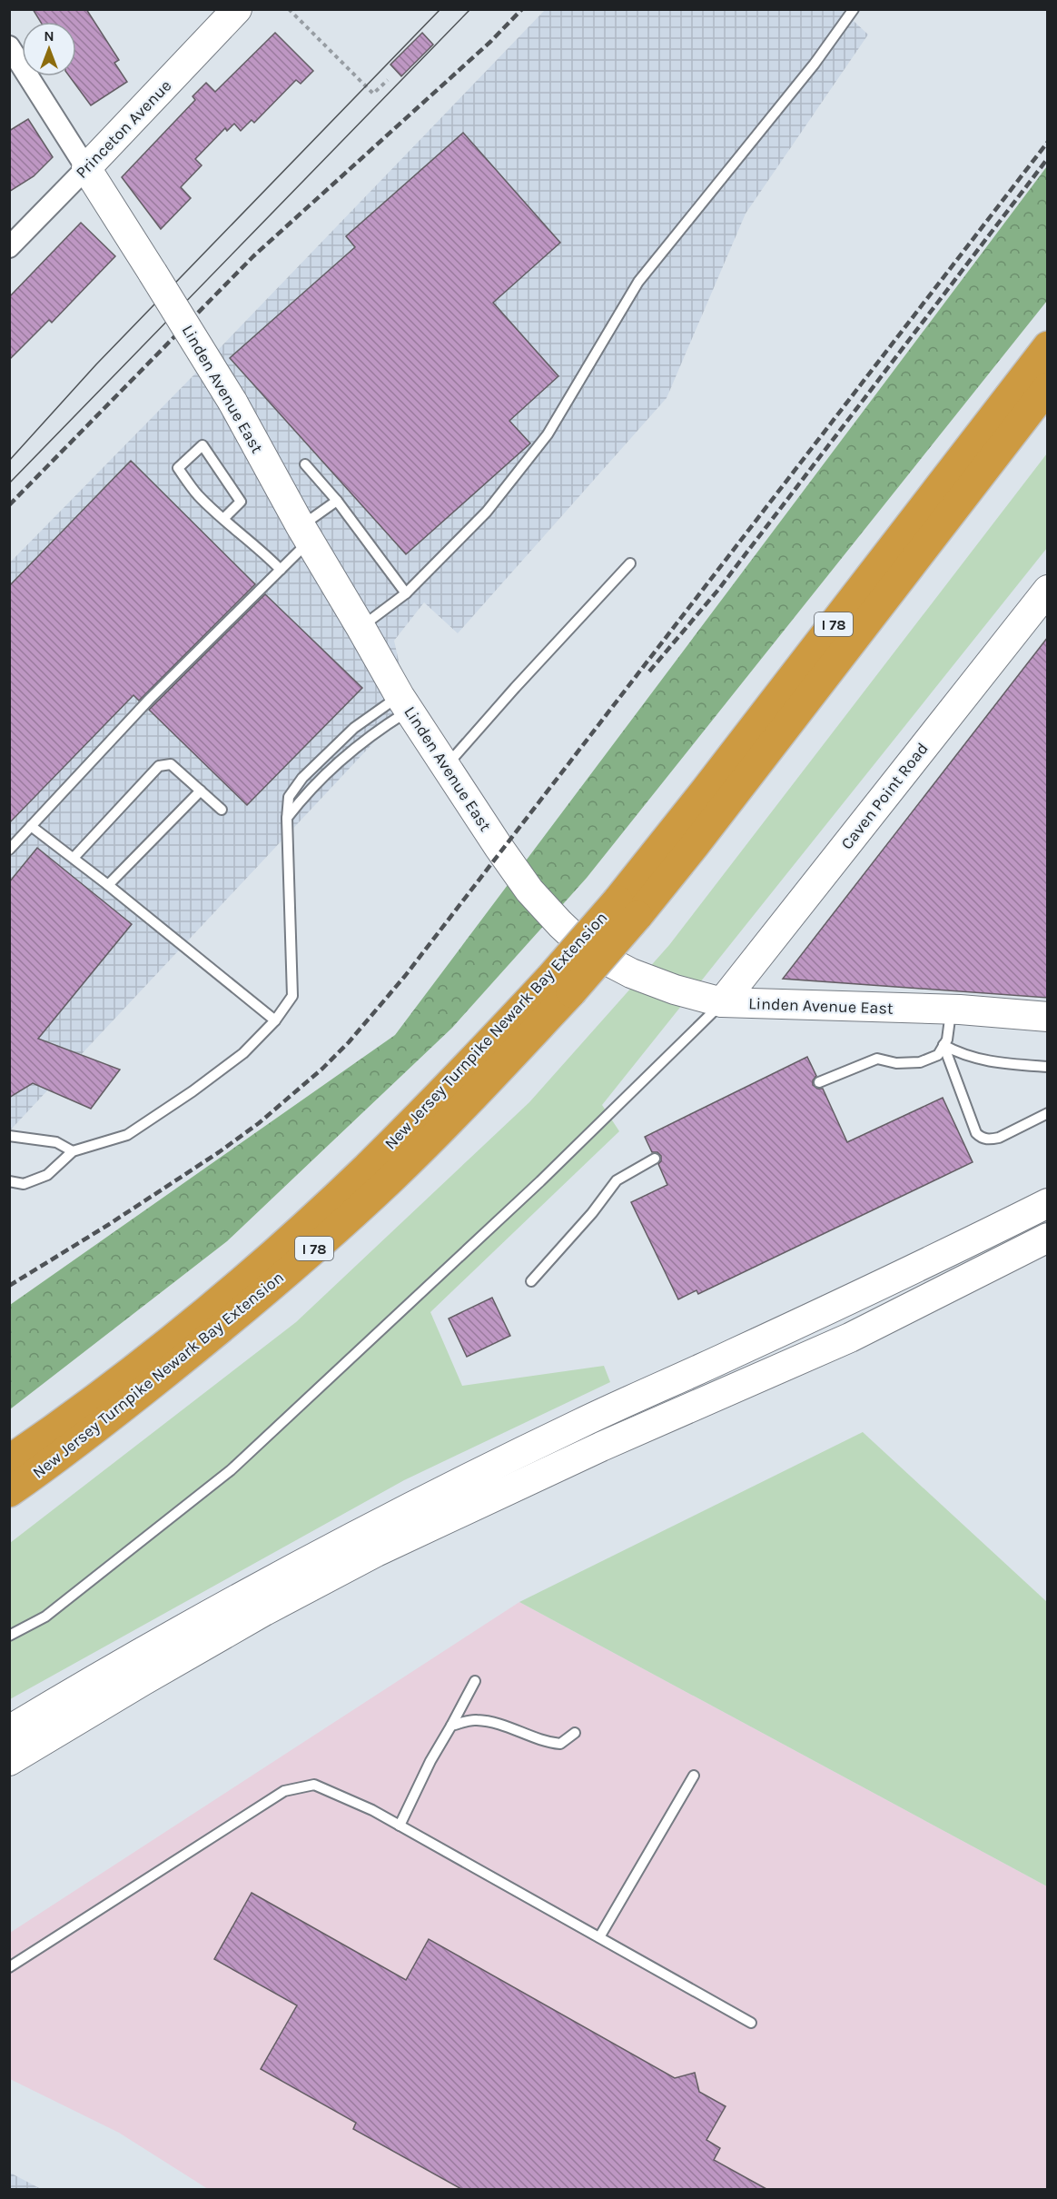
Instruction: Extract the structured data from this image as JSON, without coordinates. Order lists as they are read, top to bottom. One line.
{"streets":{"highway":["I 78","New Jersey Turnpike Newark Bay Extension"],"street":["Princeton Avenue","Linden Avenue East","Caven Point Road"]},"crossings":[["Princeton Avenue","Linden Avenue East"],["Linden Avenue East","Caven Point Road"]],"north":"top"}
